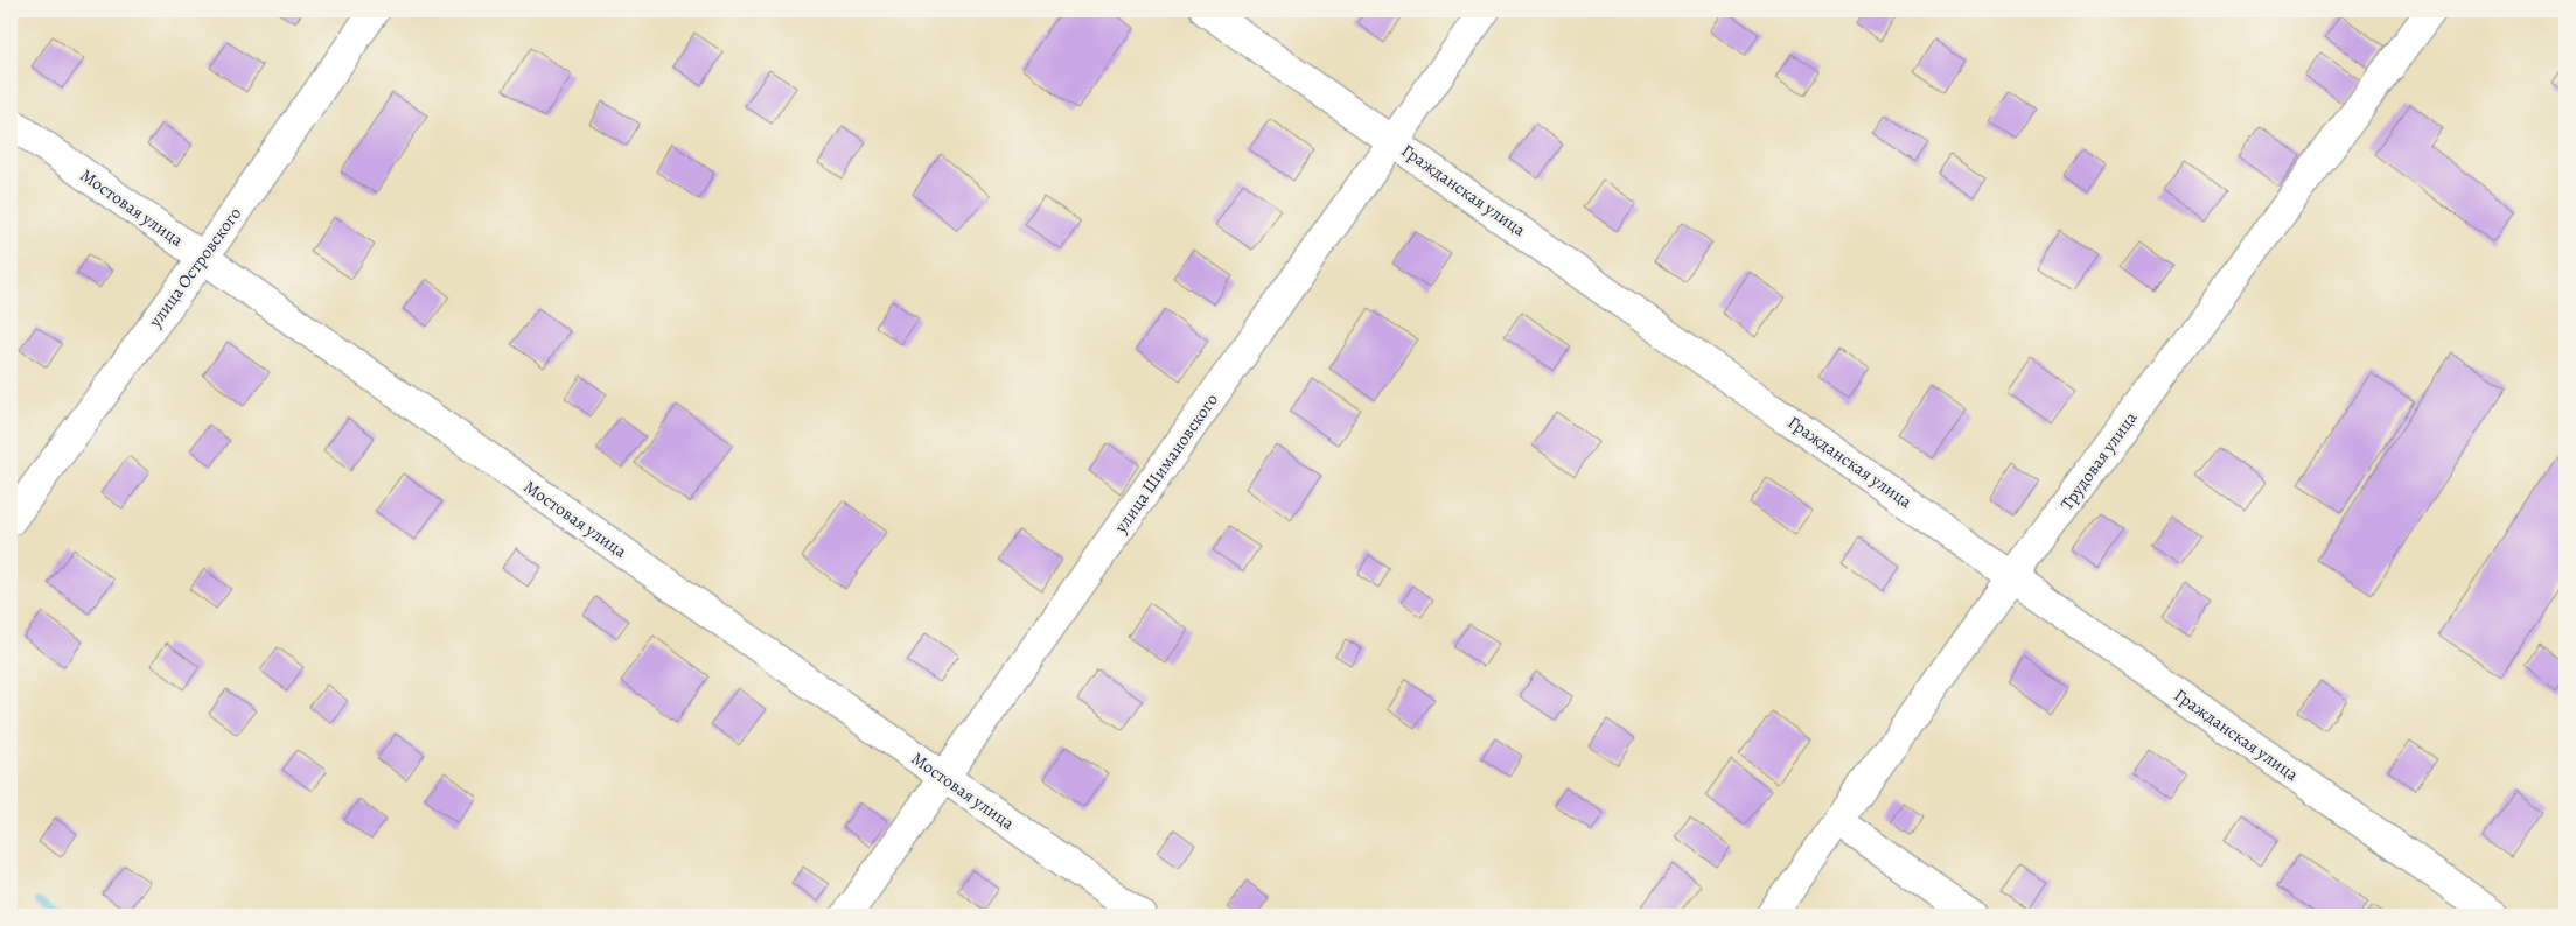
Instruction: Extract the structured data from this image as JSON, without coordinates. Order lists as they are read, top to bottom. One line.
{"streets":{"street":["Гражданская улица","Мостовая улица","улица Островского","Трудовая улица","улица Шимановского"]},"crossings":[["Гражданская улица","Трудовая улица"],["Гражданская улица","улица Шимановского"],["Мостовая улица","улица Островского"],["Мостовая улица","улица Шимановского"]]}
